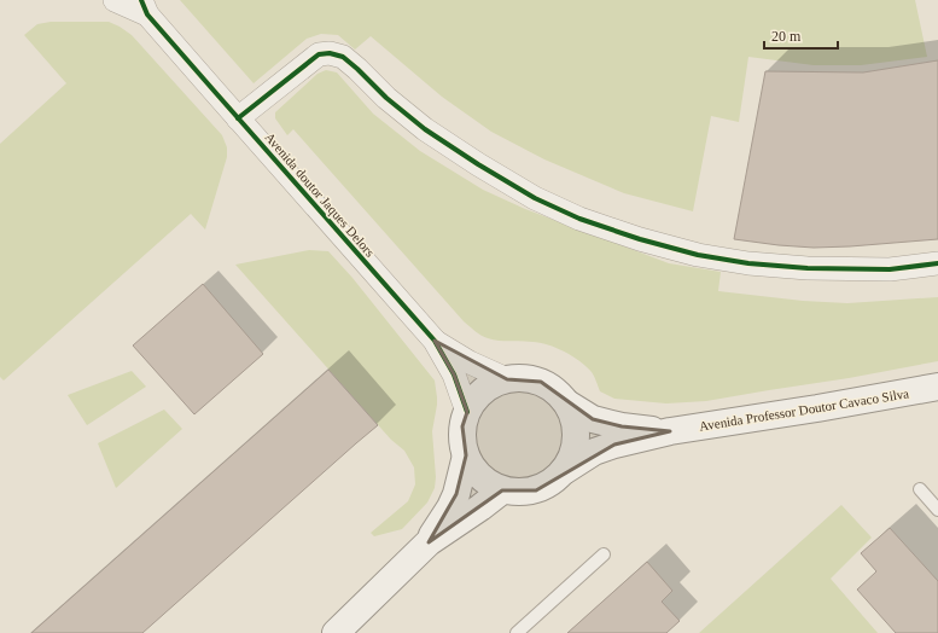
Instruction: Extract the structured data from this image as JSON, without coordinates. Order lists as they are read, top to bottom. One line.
{"streets":{"main road":["Avenida Professor Doutor Cavaco Silva"],"street":["Avenida doutor Jaques Delors"]},"crossings":[["Avenida doutor Jaques Delors","Avenida Professor Doutor Cavaco Silva"]],"scale_bar":"20 m"}
